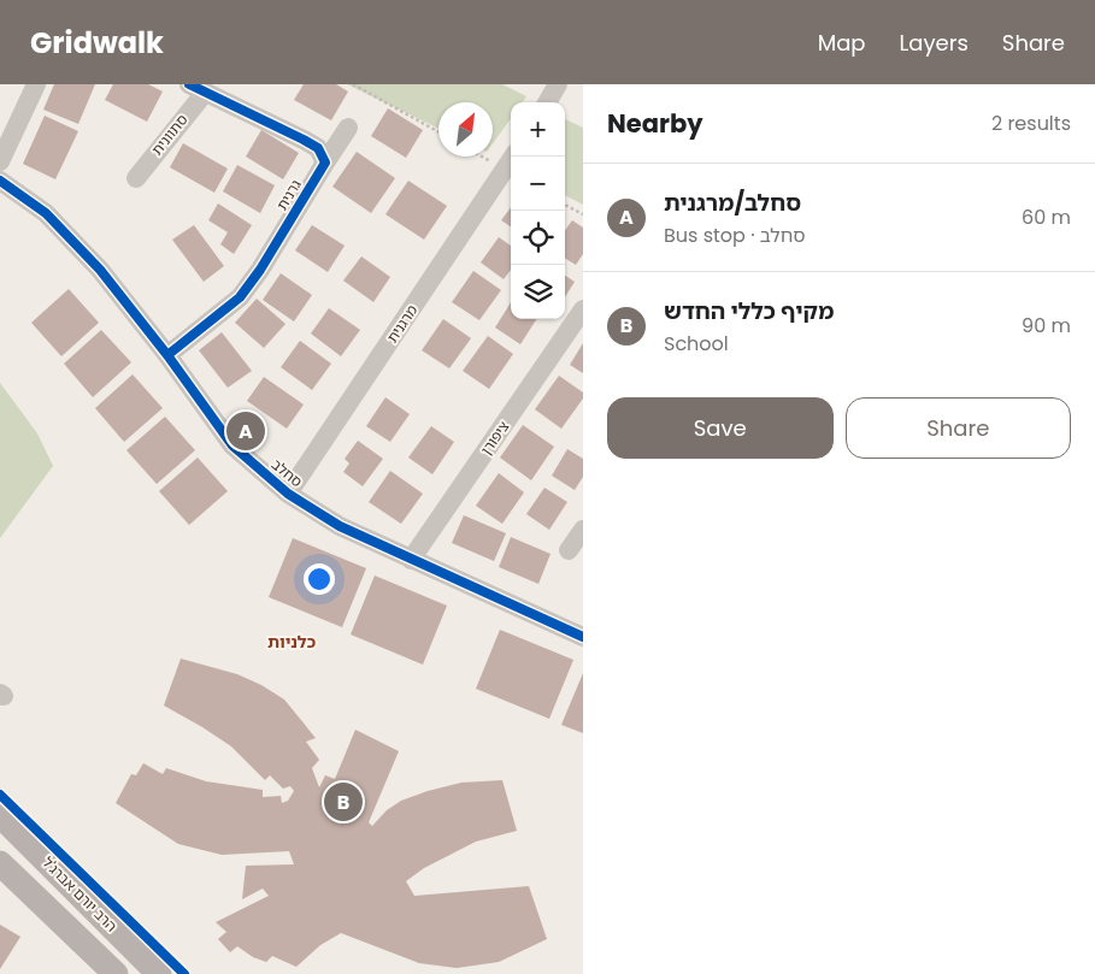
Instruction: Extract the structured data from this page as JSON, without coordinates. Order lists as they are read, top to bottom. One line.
{"streets":{"main road":["הרב יורם אברג'ל"],"street":["סתוונית","גרנית","מרגנית","ציפורן","סחלב"]},"crossings":[["גרנית","סחלב"],["מרגנית","סחלב"],["ציפורן","סחלב"]],"districts":["כלניות"],"north":"top right","page":{"header":"Gridwalk","nav":["Map","Layers","Share"],"heading":["Nearby","2 results"],"map_buttons":["+","−"],"list":[{"mark":"A","name":"סחלב/מרגנית","note":"Bus stop · סחלב","value":"60 m"},{"mark":"B","name":"מקיף כללי החדש","note":"School","value":"90 m"}],"buttons":["Save","Share"],"pins":["A","B"]}}
